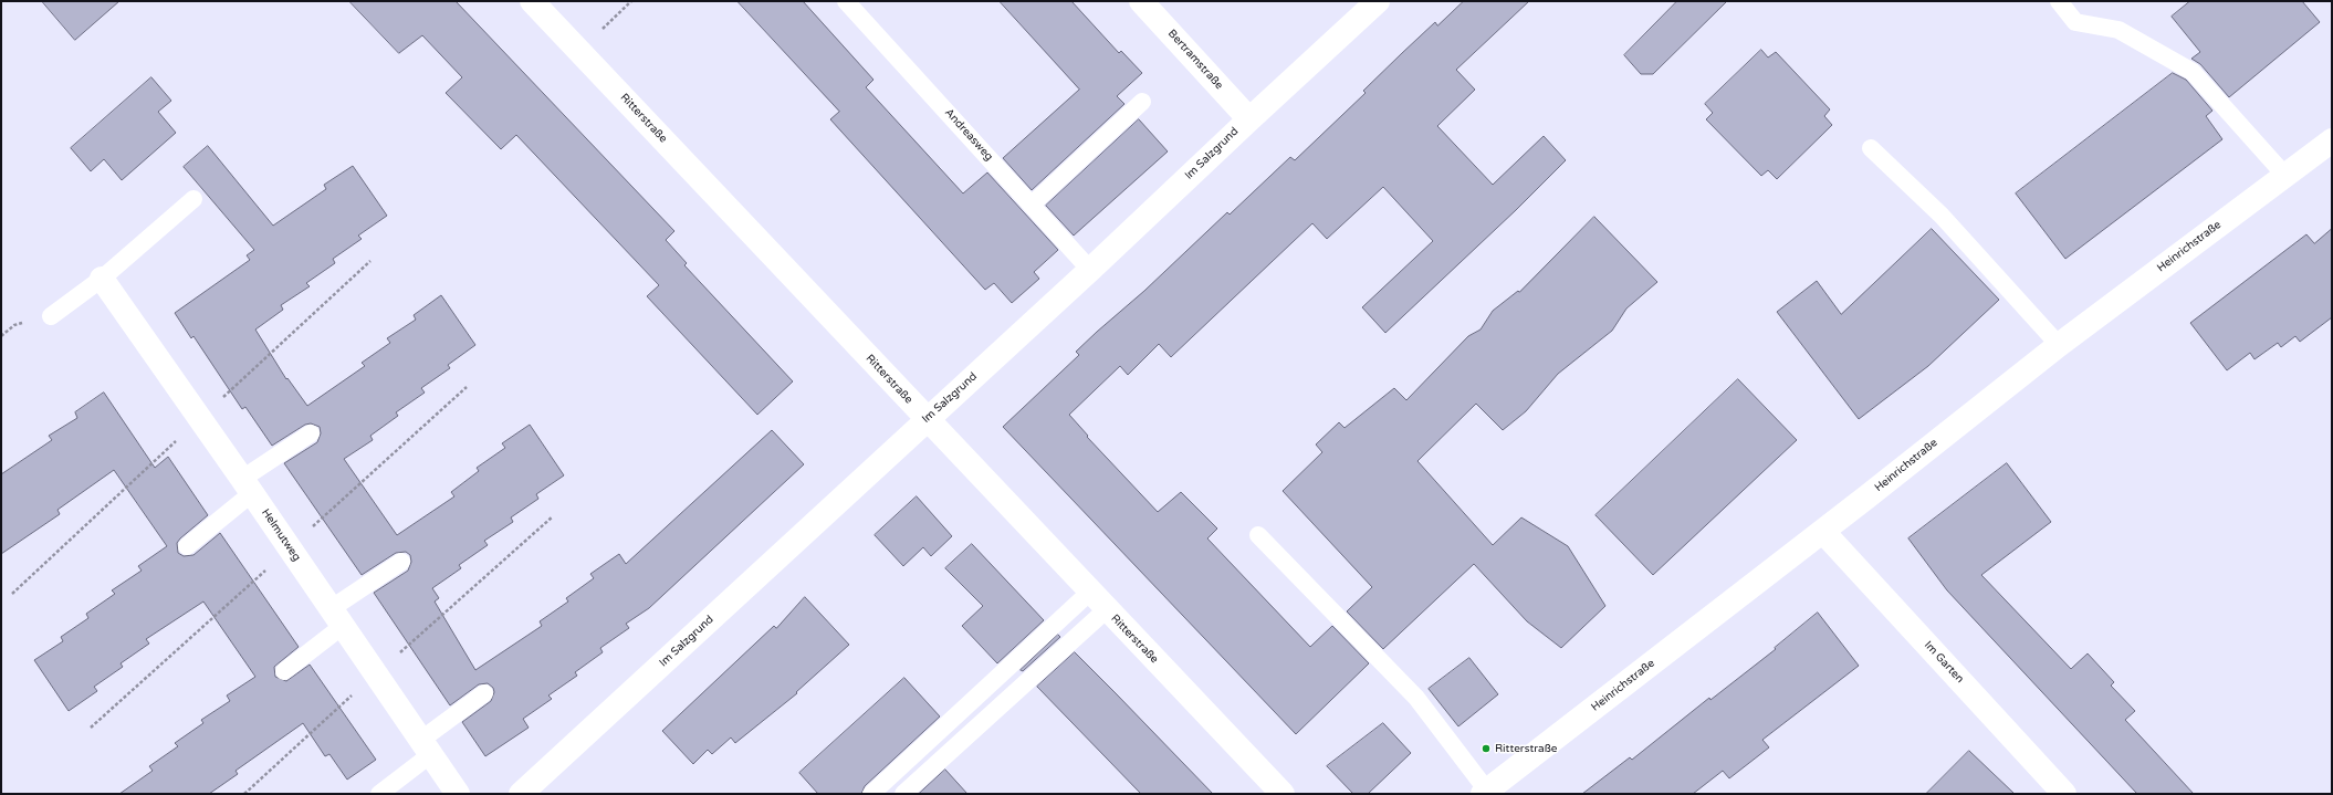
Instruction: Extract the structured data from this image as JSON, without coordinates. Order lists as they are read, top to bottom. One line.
{"streets":{"street":["Bertramstraße","Ritterstraße","Im Salzgrund","Heinrichstraße","Helmutweg","Im Garten"],"lane":["Andreasweg"]},"crossings":[["Bertramstraße","Im Salzgrund"],["Ritterstraße","Im Salzgrund"],["Andreasweg","Im Salzgrund"],["Heinrichstraße","Im Garten"]],"places":["Ritterstraße"]}
